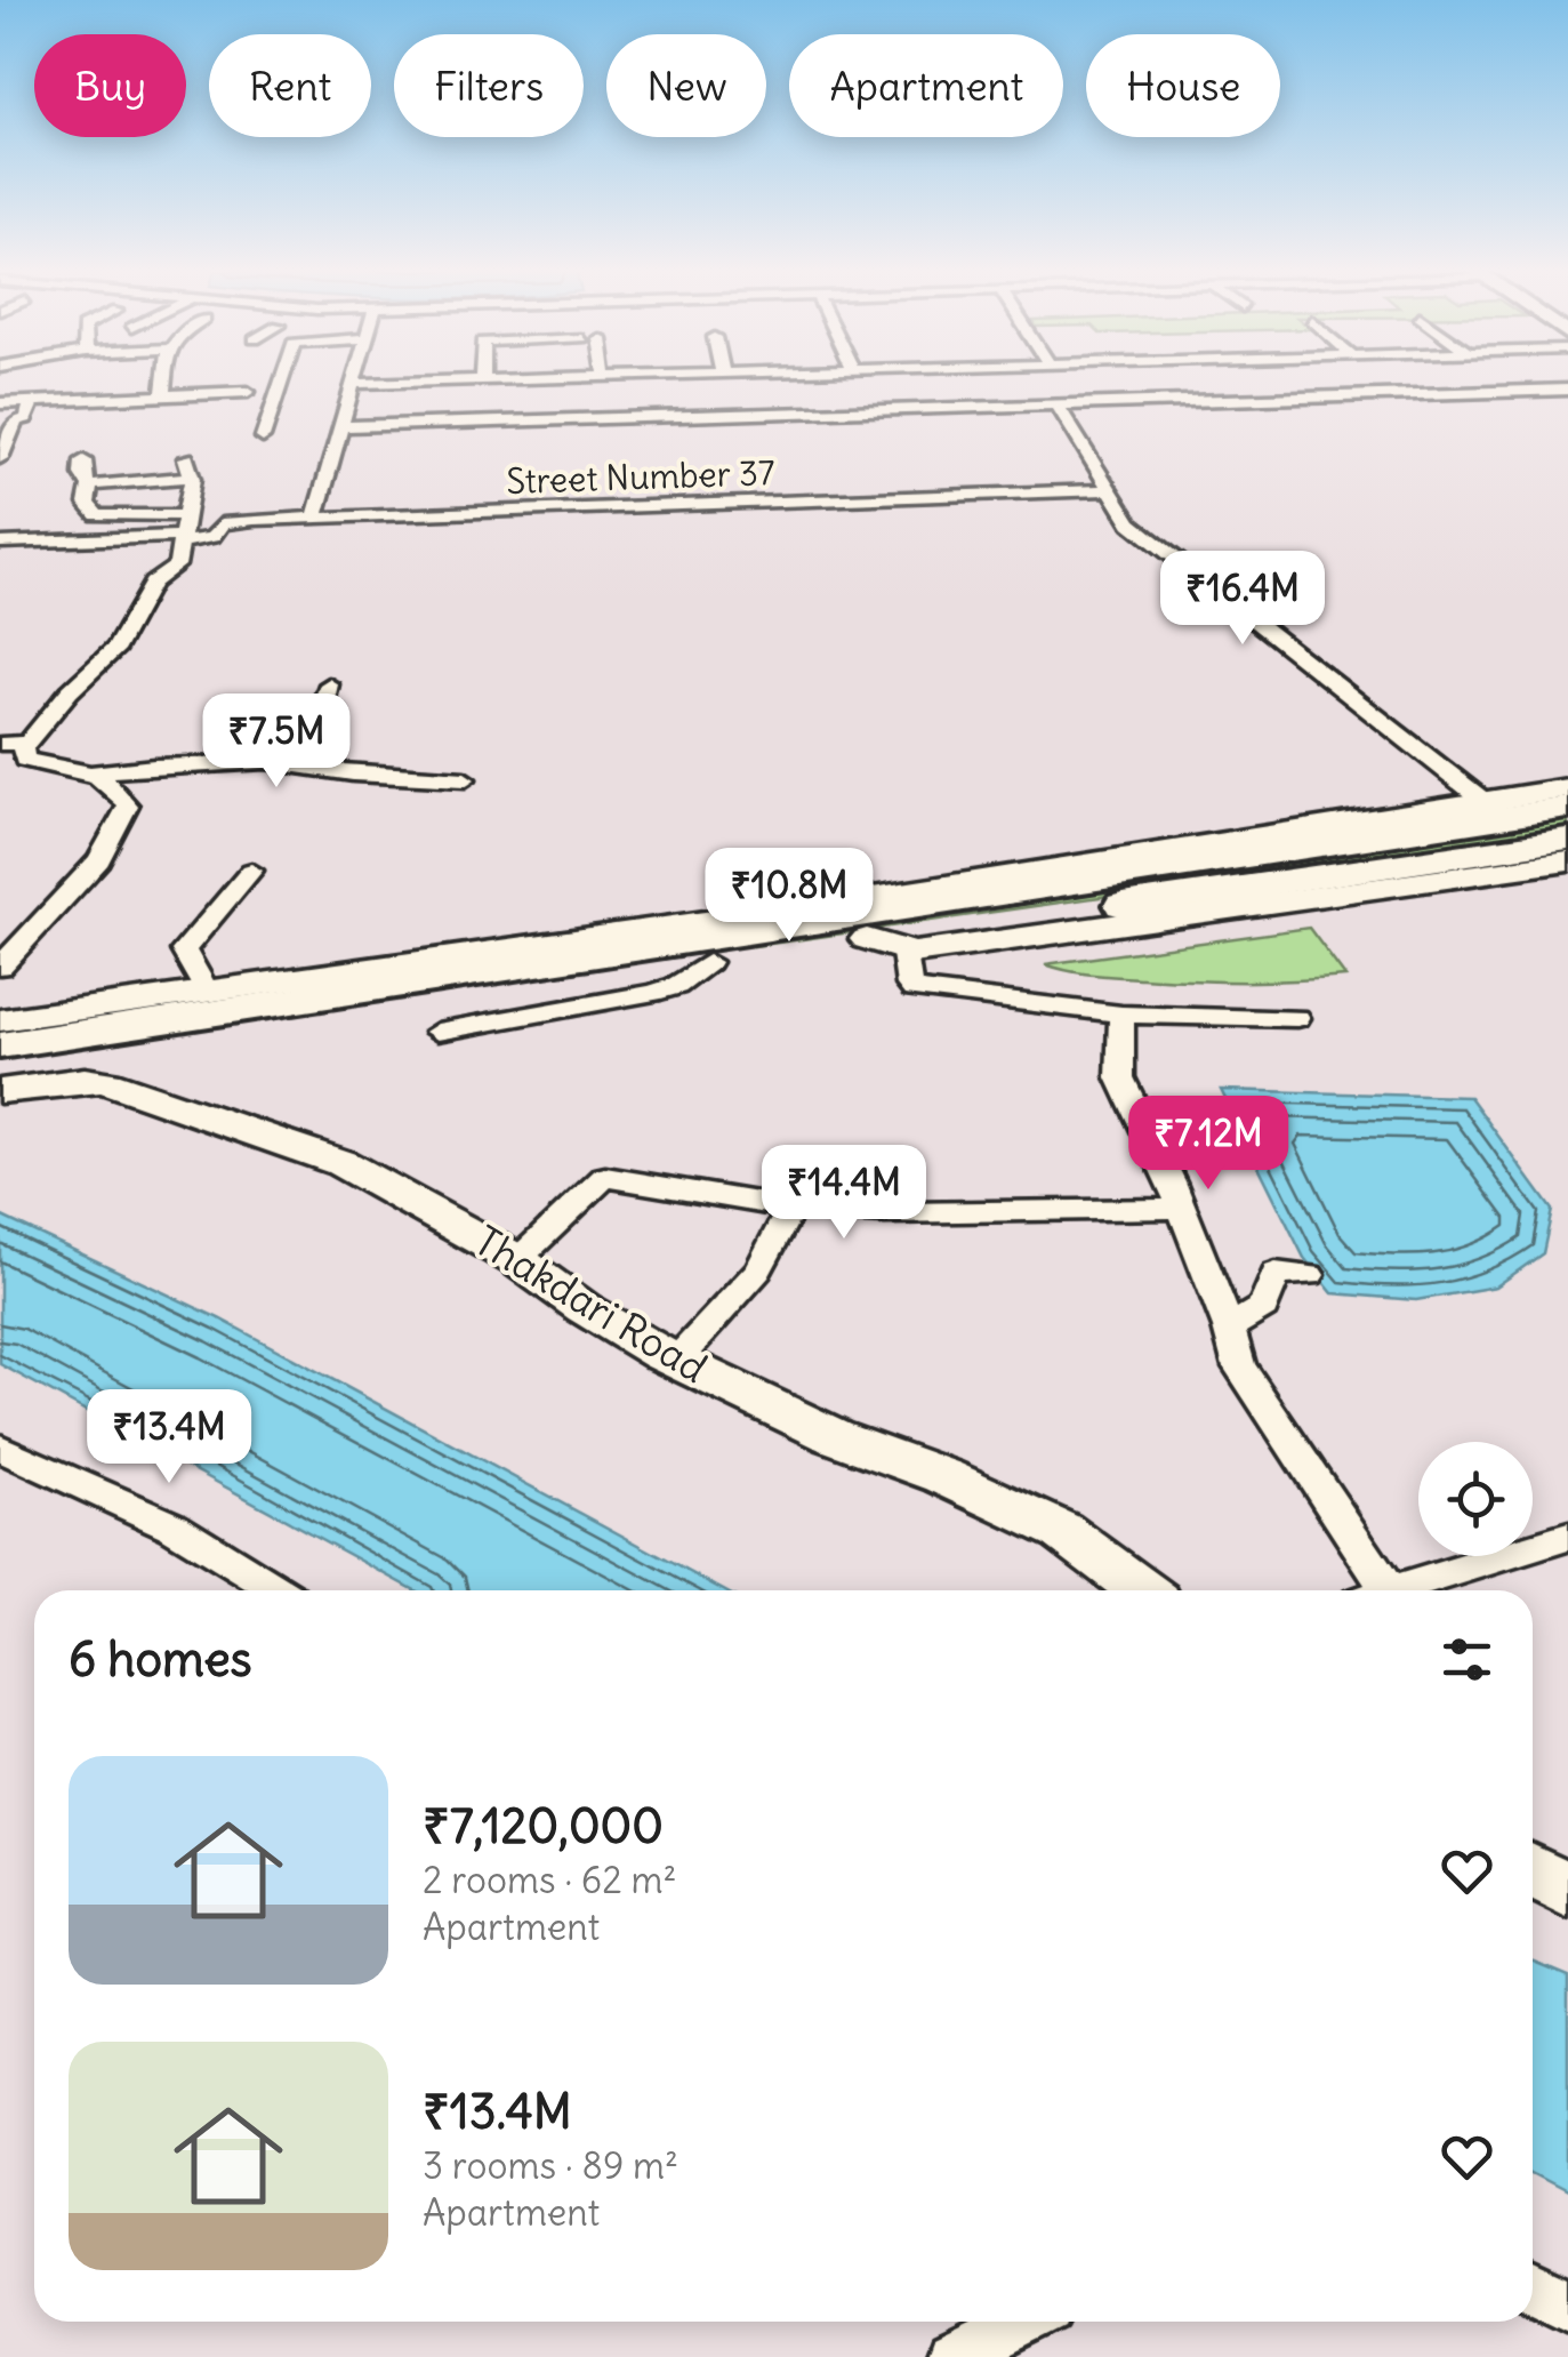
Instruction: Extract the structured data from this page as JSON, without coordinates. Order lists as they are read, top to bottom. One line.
{"streets":{"street":["Street Number 37","Thakdari Road"]},"page":{"chip":["Buy","Rent","Filters","New","Apartment","House"],"price":["₹16.4M","₹7.5M","₹10.8M","₹7.12M","₹14.4M","₹13.4M"],"heading":"6 homes","list":[{"name":"₹7,120,000","note":"2 rooms · 62 m² · Apartment"},{"name":"₹13.4M","note":"3 rooms · 89 m² · Apartment"}]}}
